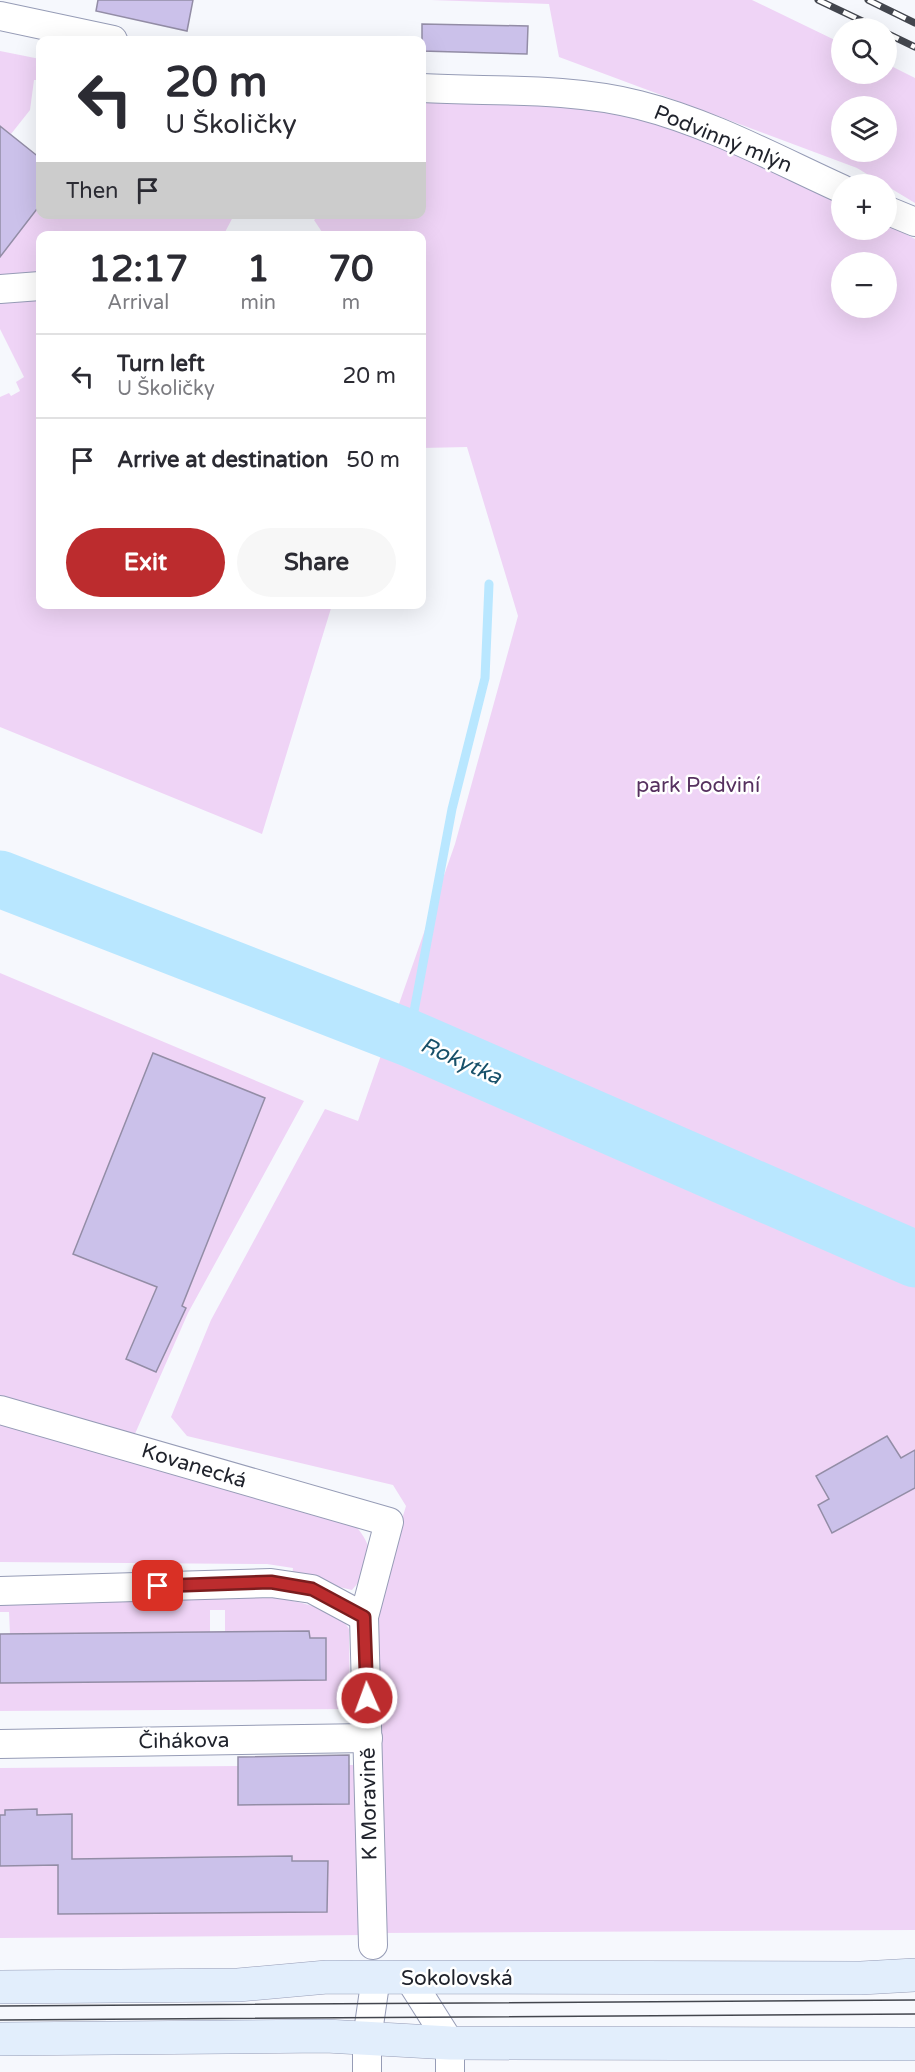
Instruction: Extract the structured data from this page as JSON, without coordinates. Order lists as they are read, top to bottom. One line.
{"streets":{"main road":["Sokolovská"],"street":["Podvinný mlýn","Kovanecká","Čihákova","K Moravině"]},"crossings":[["Kovanecká","K Moravině"],["Čihákova","K Moravině"]],"water":["Rokytka"],"parks":["park Podviní"],"page":{"map_buttons":["+","−"],"turn":["20 m","U Školičky"],"then":"Then","eta":["12:17","Arrival","1","min","70","m"],"list":[{"name":"Turn left","note":"U Školičky","value":"20 m"},{"name":"Arrive at destination","value":"50 m"}],"buttons":["Exit","Share"]}}
